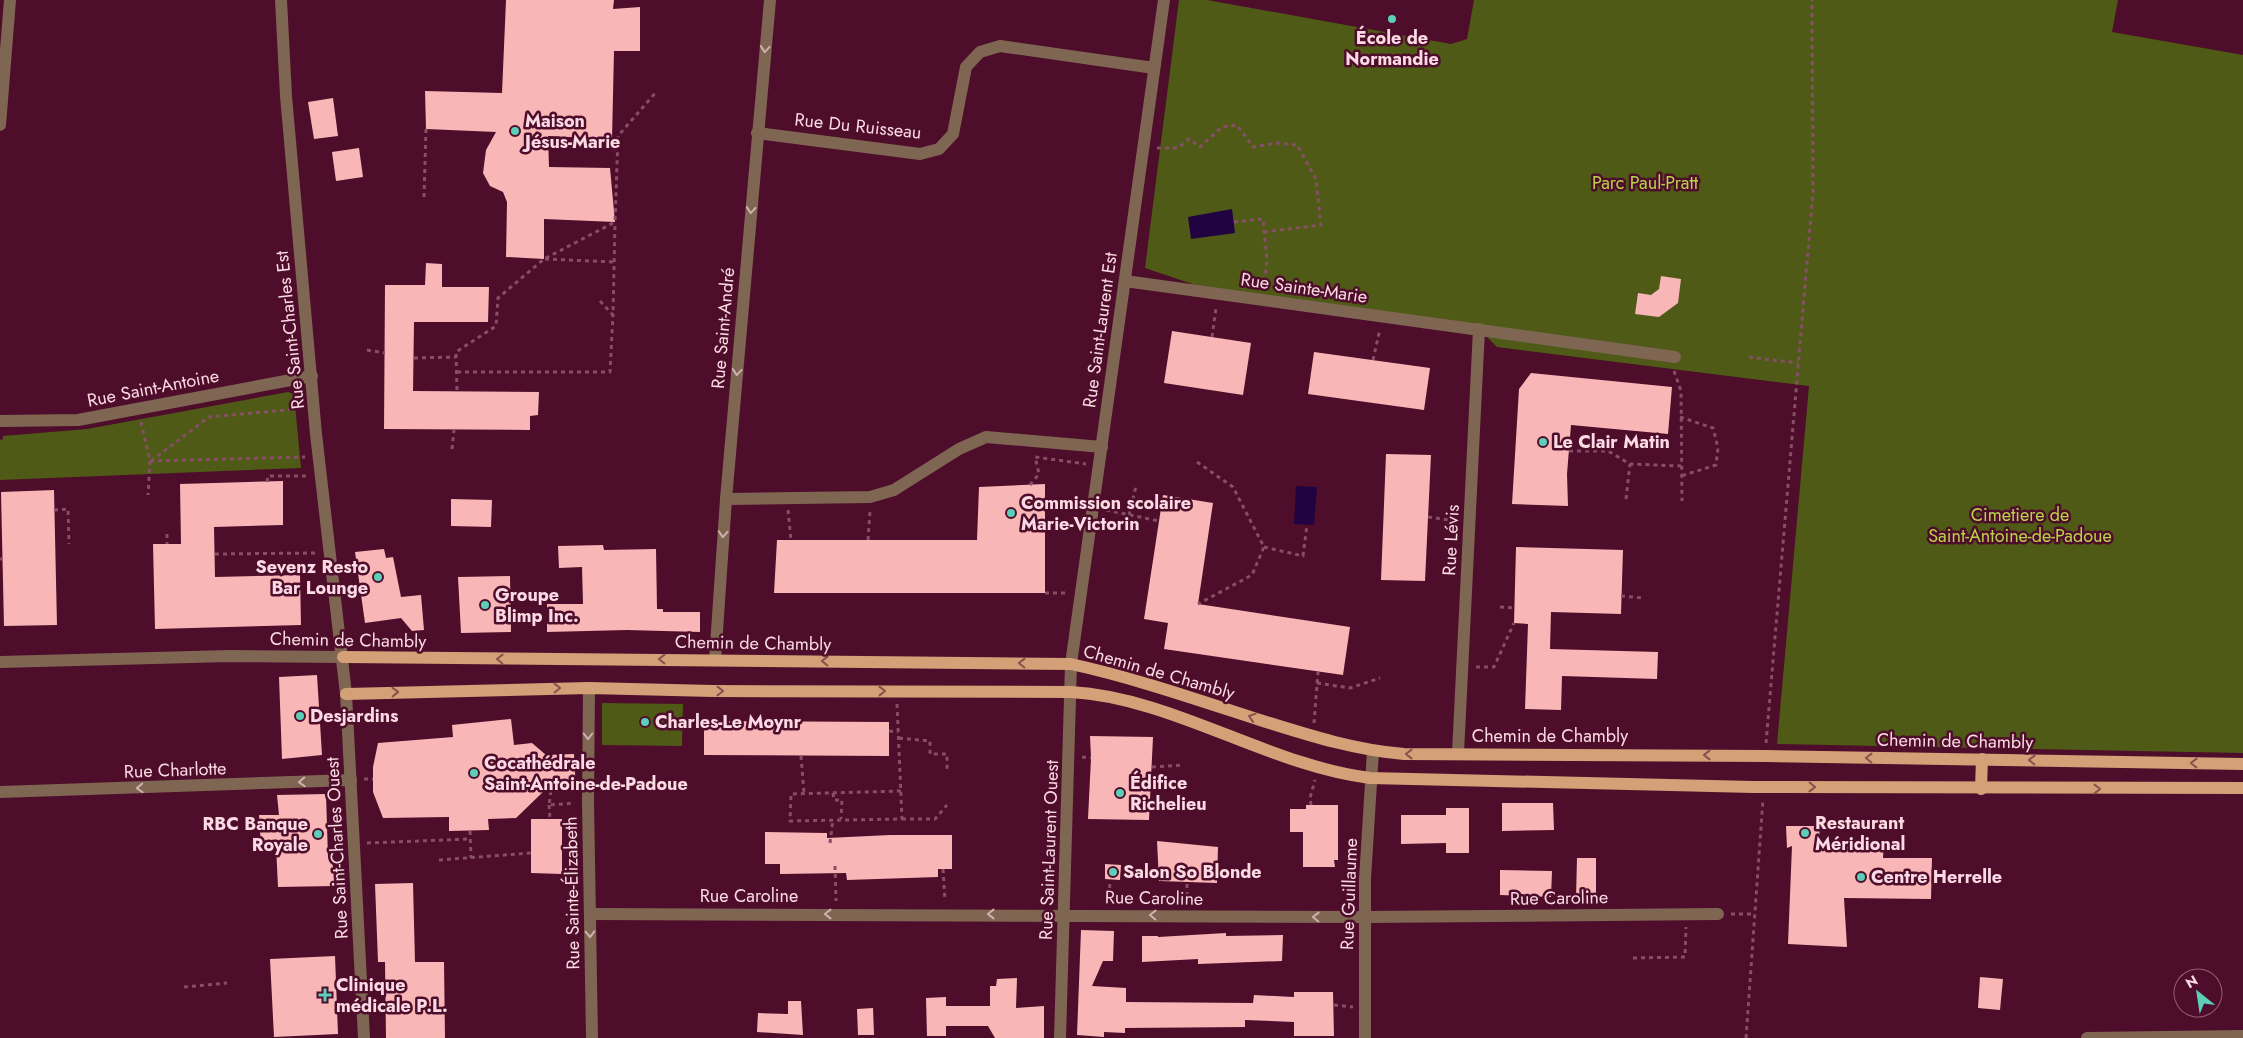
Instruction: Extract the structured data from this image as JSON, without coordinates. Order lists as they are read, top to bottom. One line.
{"streets":{"main road":["Chemin de Chambly"],"street":["Rue Du Ruisseau","Rue Sainte-Marie","Rue Saint-André","Rue Saint-Charles Est","Rue Saint-Laurent Est","Rue Saint-Antoine","Rue Lévis","Rue Charlotte","Rue Saint-Charles Ouest","Rue Saint-Laurent Ouest","Rue Sainte-Élizabeth","Rue Guillaume","Rue Caroline"]},"crossings":[["Rue Du Ruisseau","Rue Saint-André"],["Rue Du Ruisseau","Rue Saint-Laurent Est"],["Rue Sainte-Marie","Rue Saint-Laurent Est"],["Rue Sainte-Marie","Rue Lévis"],["Rue Saint-André","Chemin de Chambly"],["Rue Saint-Charles Est","Rue Saint-Antoine"],["Rue Saint-Charles Est","Chemin de Chambly"],["Rue Saint-Charles Est","Rue Saint-Charles Ouest"],["Rue Saint-Laurent Est","Chemin de Chambly"],["Rue Saint-Laurent Est","Rue Saint-Laurent Ouest"],["Rue Lévis","Chemin de Chambly"],["Chemin de Chambly","Rue Saint-Charles Ouest"],["Chemin de Chambly","Rue Saint-Laurent Ouest"],["Chemin de Chambly","Rue Sainte-Élizabeth"],["Chemin de Chambly","Rue Guillaume"],["Rue Charlotte","Rue Saint-Charles Ouest"],["Rue Saint-Laurent Ouest","Rue Caroline"],["Rue Sainte-Élizabeth","Rue Caroline"],["Rue Guillaume","Rue Caroline"]],"one_way":["Rue Saint-André","Rue Charlotte","Rue Sainte-Élizabeth","Rue Caroline"],"parks":["Parc Paul-Pratt","Cimetiere de Saint-Antoine-de-Padoue"],"places":{"other":["École de Normandie","Maison Jésus-Marie","Le Clair Matin","Commission scolaire Marie-Victorin","Sevenz Resto Bar Lounge","Groupe Blimp Inc.","Desjardins","Charles-Le Moynr","Cocathédrale Saint-Antoine-de-Padoue","Édifice Richelieu","Restaurant Méridional","RBC Banque Royale","Salon So Blonde","Centre Herrelle"],"health":["Clinique médicale P.L."]},"north":"top left"}
